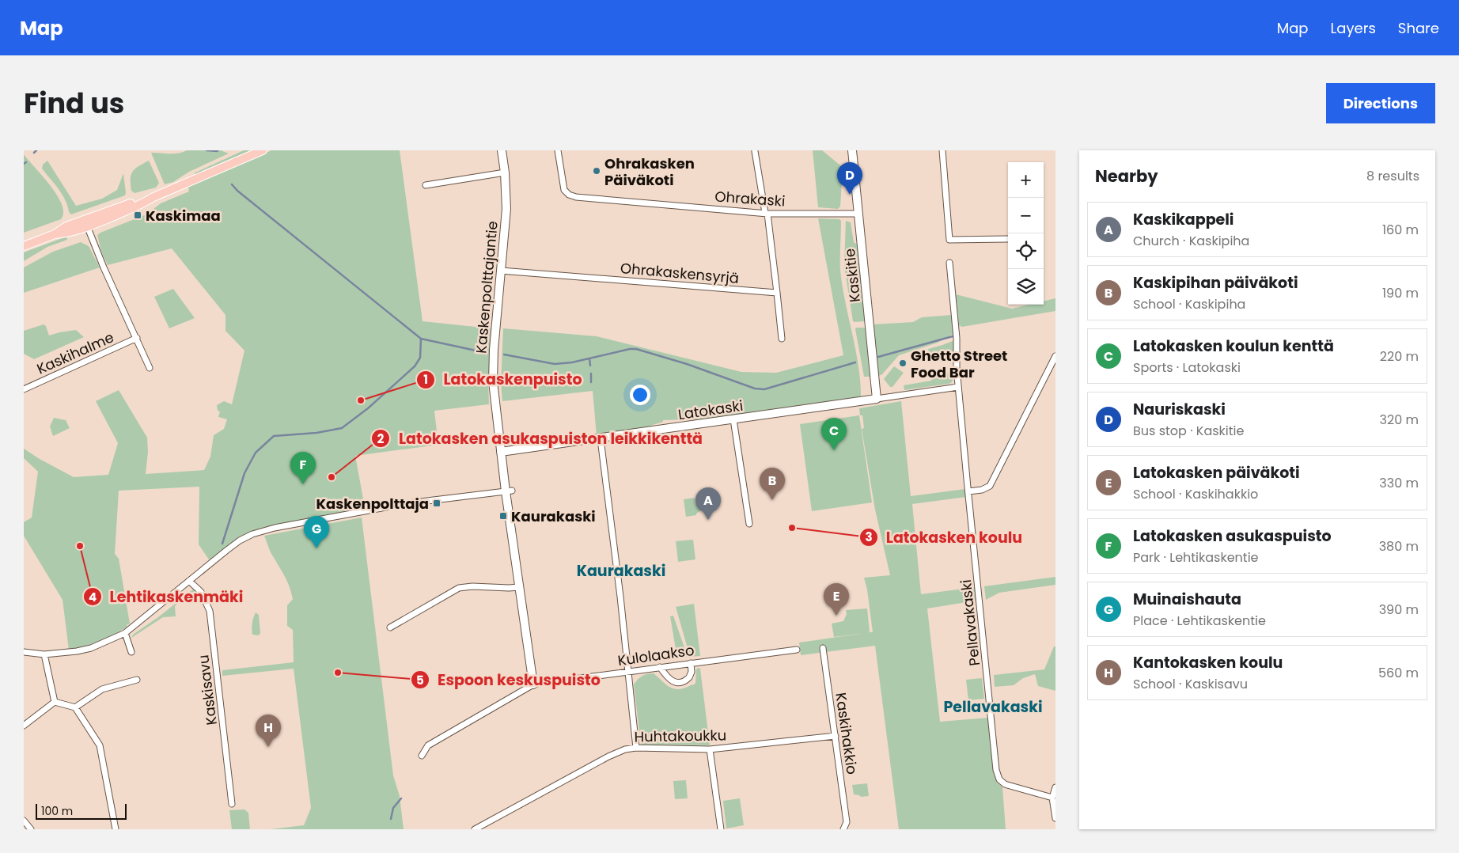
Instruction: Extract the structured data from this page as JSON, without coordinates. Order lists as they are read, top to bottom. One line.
{"streets":{"street":["Ohrakaski","Ohrakaskensyrjä","Kaskitie","Kaskenpolttajantie","Kaskihalme","Latokaski","Pellavakaski","Kulolaakso","Kaskisavu","Kaskihakkio","Huhtakoukku"]},"crossings":[["Ohrakaski","Kaskitie"],["Ohrakaskensyrjä","Kaskenpolttajantie"],["Kaskitie","Latokaski"],["Kaskenpolttajantie","Latokaski"],["Kaskenpolttajantie","Kulolaakso"],["Kaskihakkio","Huhtakoukku"]],"districts":["Kaurakaski","Pellavakaski"],"places":{"other":["Ohrakasken Päiväkoti","Ghetto Street Food Bar","Latokaskenpuisto","Latokasken asukaspuiston leikkikenttä","Latokasken koulu","Lehtikaskenmäki","Espoon keskuspuisto"],"transit":["Kaskimaa","Kaskenpolttaja","Kaurakaski"]},"scale_bar":"100 m","page":{"header":"Map","nav":["Map","Layers","Share"],"title":"Find us","buttons":"Directions","heading":["Nearby","8 results"],"map_buttons":["+","−"],"pins":["D","C","F","B","A","G","E","H"],"list":[{"mark":"A","name":"Kaskikappeli","note":"Church · Kaskipiha","value":"160 m"},{"mark":"B","name":"Kaskipihan päiväkoti","note":"School · Kaskipiha","value":"190 m"},{"mark":"C","name":"Latokasken koulun kenttä","note":"Sports · Latokaski","value":"220 m"},{"mark":"D","name":"Nauriskaski","note":"Bus stop · Kaskitie","value":"320 m"},{"mark":"E","name":"Latokasken päiväkoti","note":"School · Kaskihakkio","value":"330 m"},{"mark":"F","name":"Latokasken asukaspuisto","note":"Park · Lehtikaskentie","value":"380 m"},{"mark":"G","name":"Muinaishauta","note":"Place · Lehtikaskentie","value":"390 m"},{"mark":"H","name":"Kantokasken koulu","note":"School · Kaskisavu","value":"560 m"}],"scale":"100 m"}}
